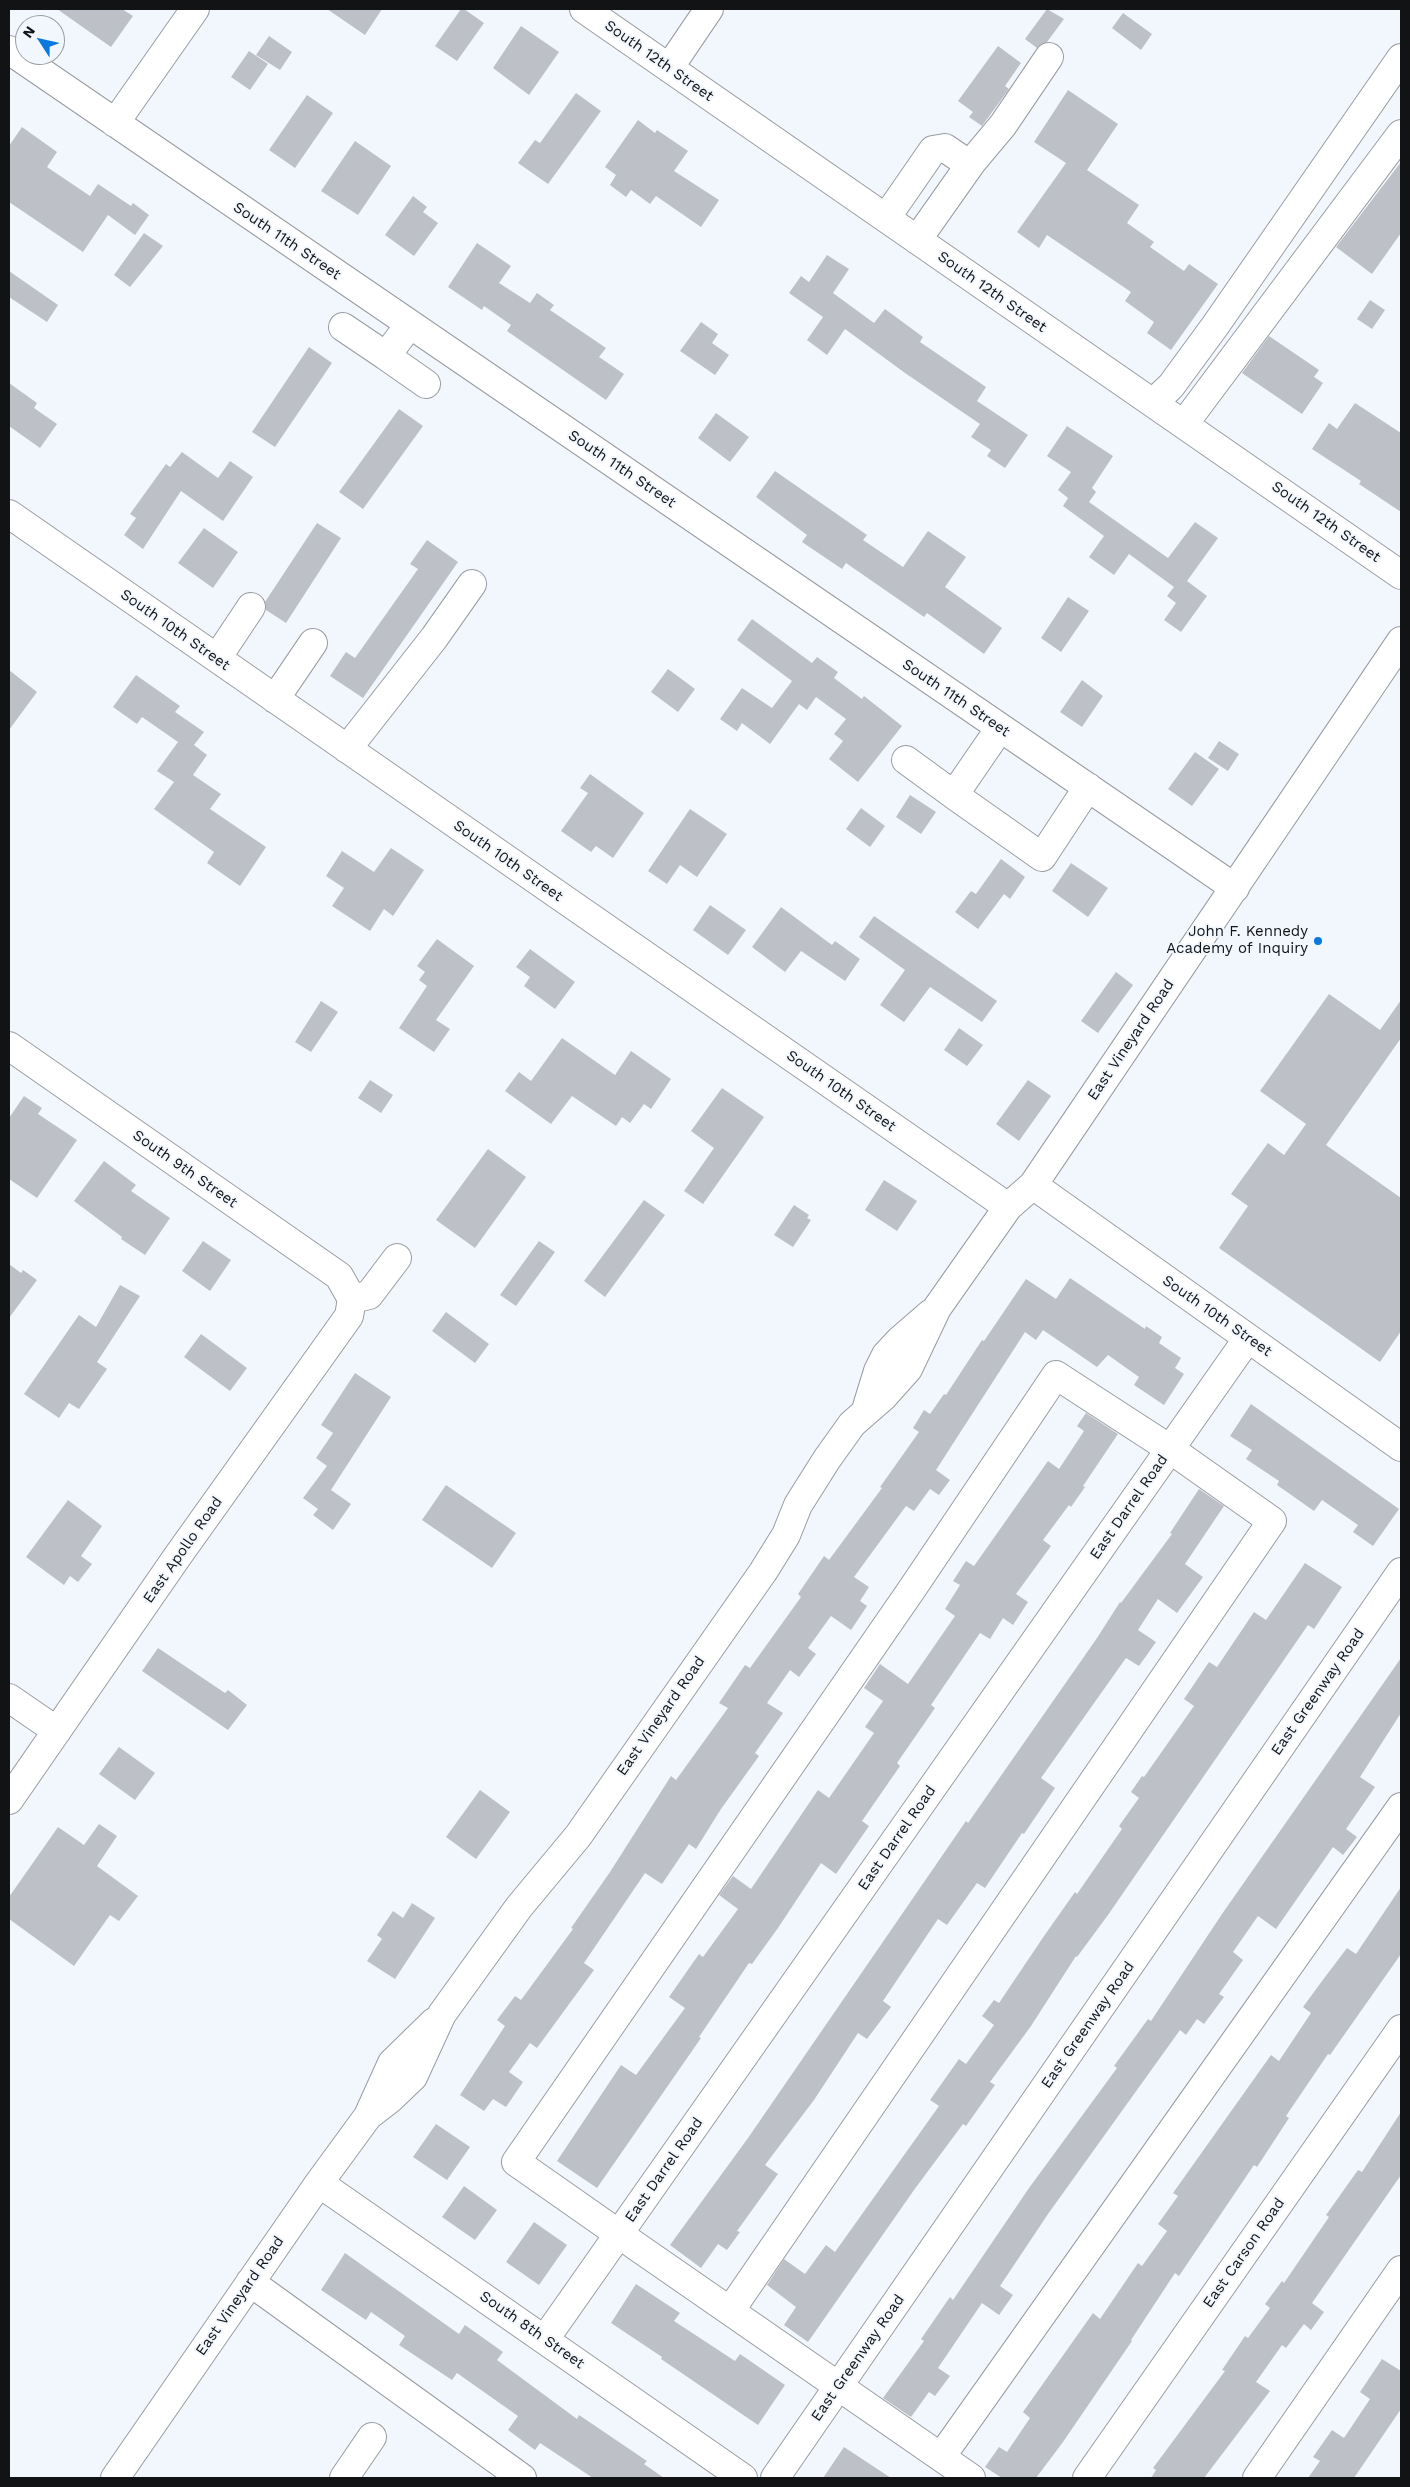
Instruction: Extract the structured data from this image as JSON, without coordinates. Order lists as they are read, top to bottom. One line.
{"streets":{"street":["South 12th Street","South 11th Street","South 10th Street","East Vineyard Road","South 9th Street","East Darrel Road","East Apollo Road","East Greenway Road","East Carson Road","South 8th Street"]},"crossings":[["South 11th Street","East Vineyard Road"],["South 10th Street","East Vineyard Road"],["South 10th Street","East Darrel Road"],["East Vineyard Road","South 8th Street"],["South 9th Street","East Apollo Road"],["East Darrel Road","South 8th Street"]],"places":["John F. Kennedy Academy of Inquiry"],"north":"top left"}
